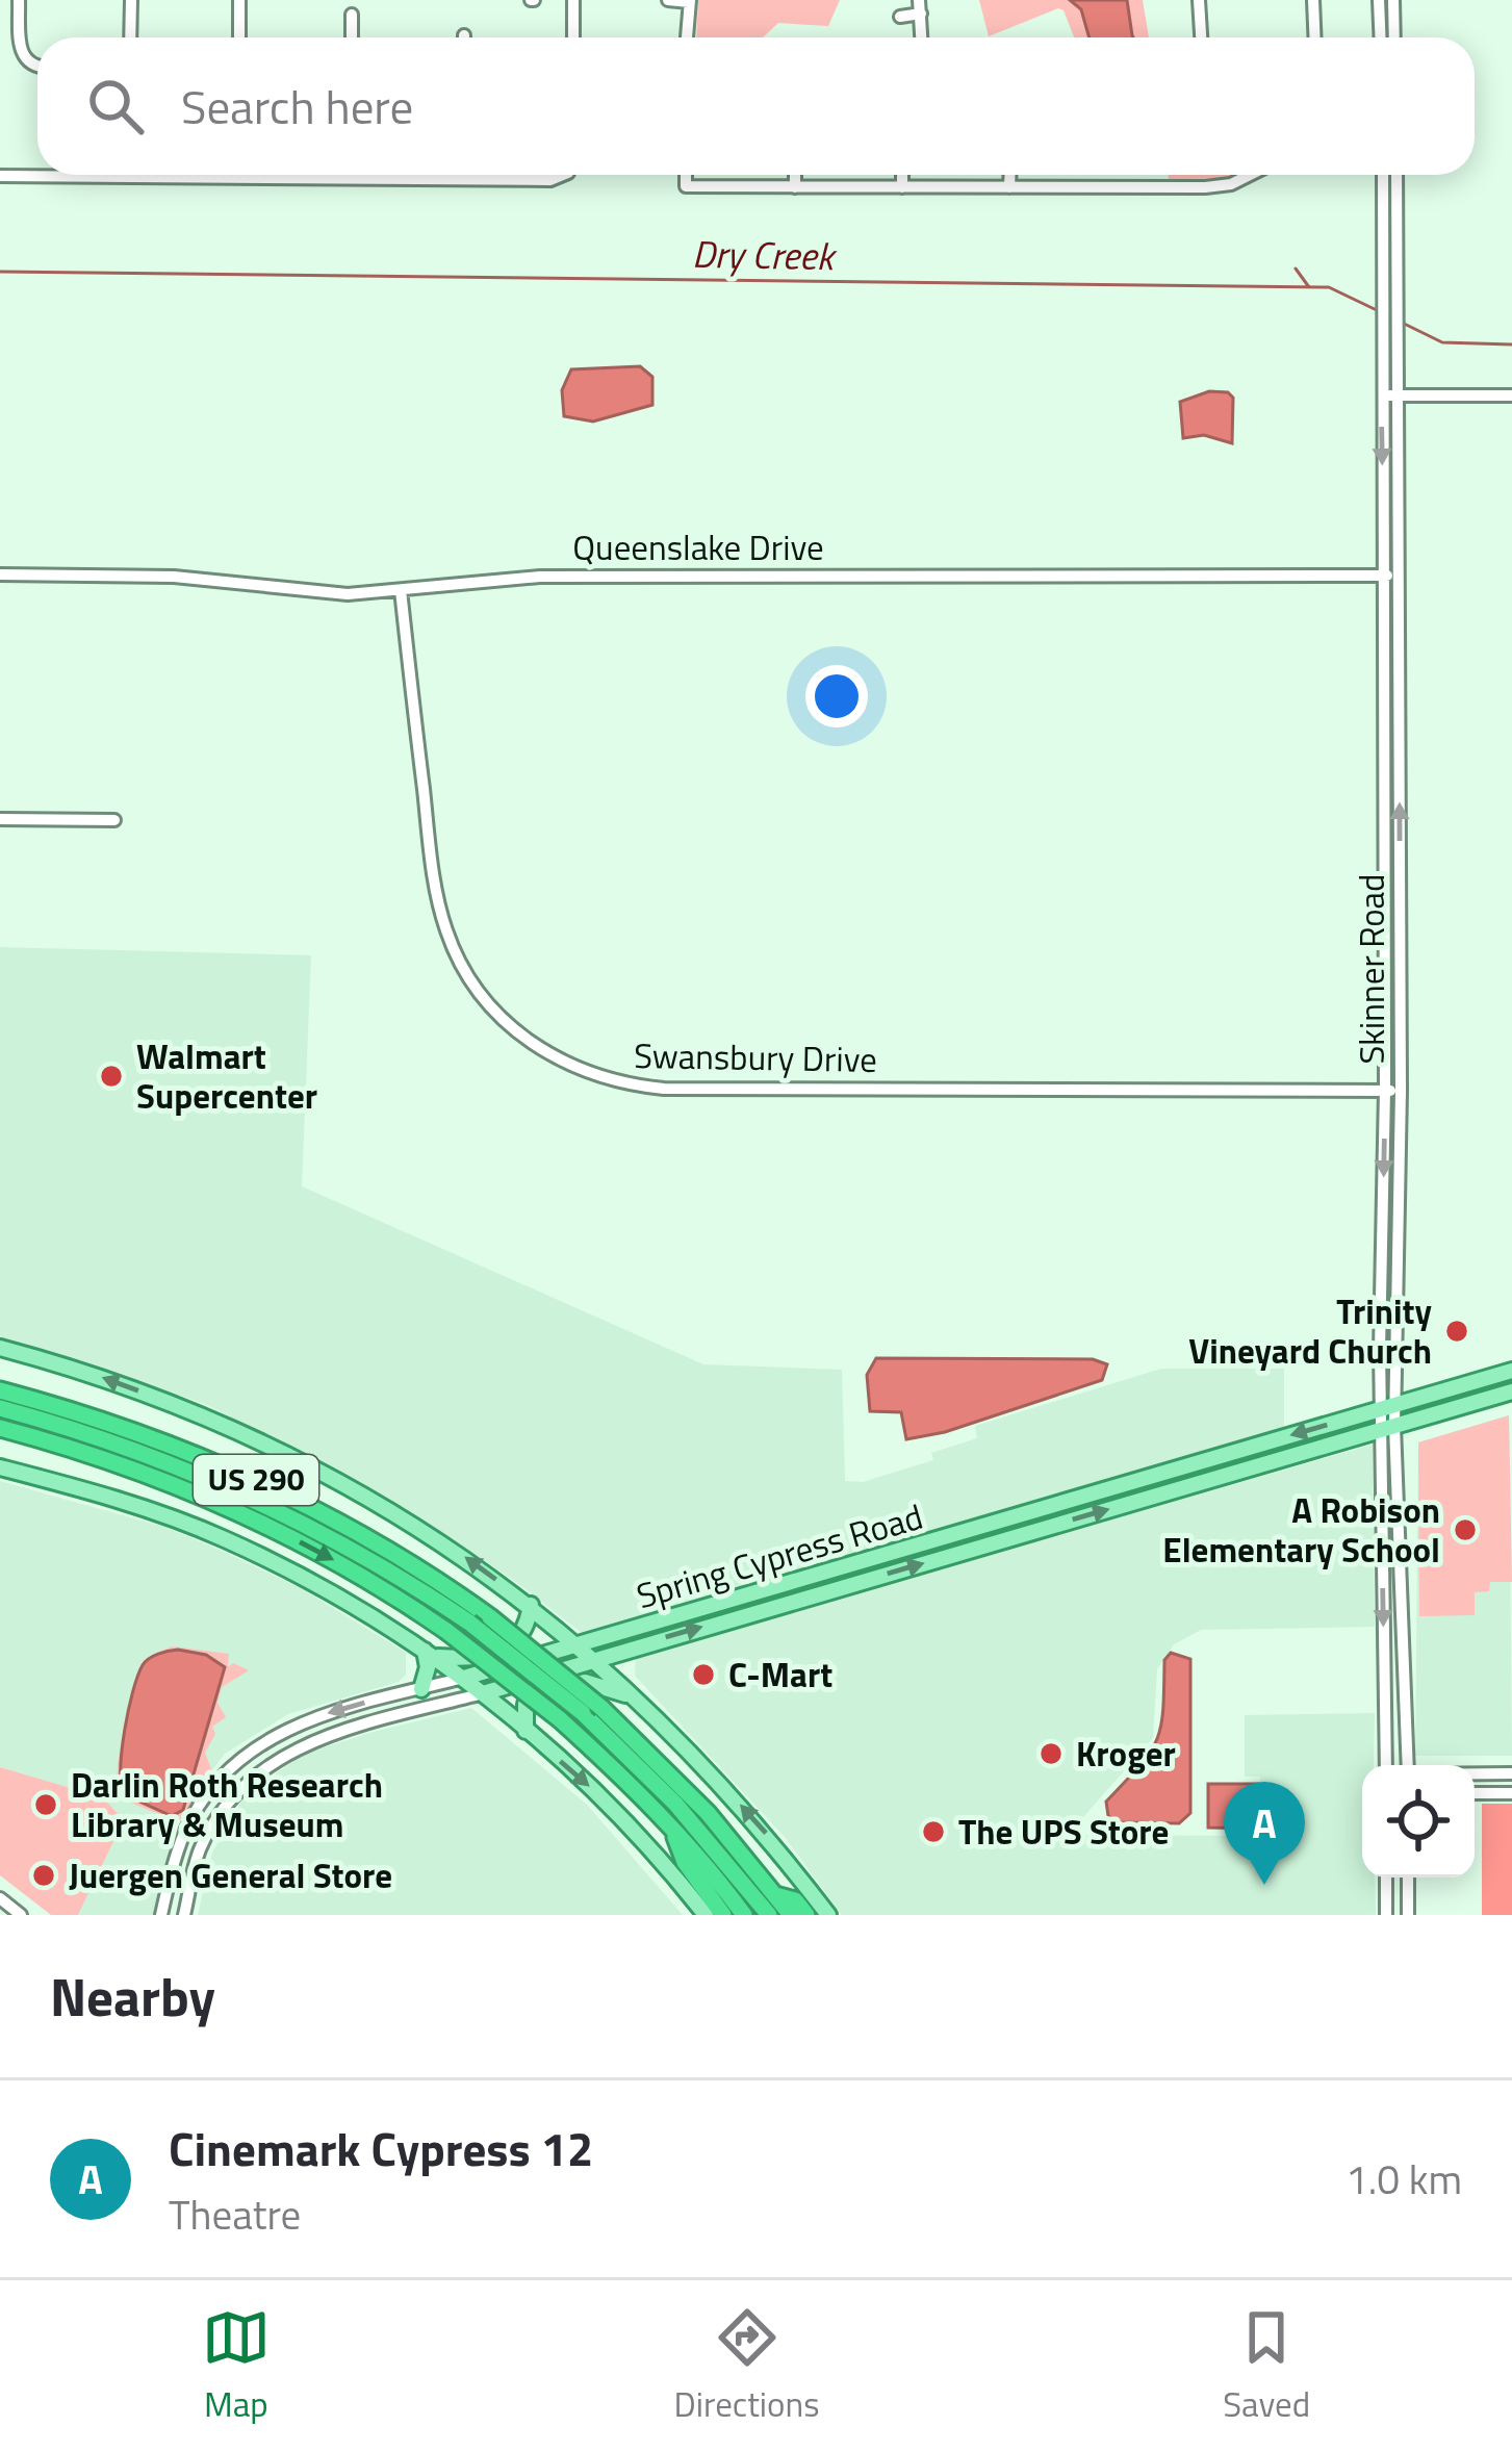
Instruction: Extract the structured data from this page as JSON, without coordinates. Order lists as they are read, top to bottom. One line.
{"streets":{"highway":["US 290"],"main road":["Spring Cypress Road"],"street":["Queenslake Drive","Skinner Road","Swansbury Drive"]},"crossings":[["Queenslake Drive","Skinner Road"],["Queenslake Drive","Swansbury Drive"],["Skinner Road","Swansbury Drive"],["Skinner Road","Spring Cypress Road"]],"water":["Dry Creek"],"places":["Walmart Supercenter","Trinity Vineyard Church","A Robison Elementary School","C-Mart","Kroger","Darlin Roth Research Library & Museum","The UPS Store","Juergen General Store"],"page":{"search":"Search here","pins":"A","heading":"Nearby","list":[{"mark":"A","name":"Cinemark Cypress 12","note":"Theatre","value":"1.0 km"}],"nav":["Map","Directions","Saved"]}}
